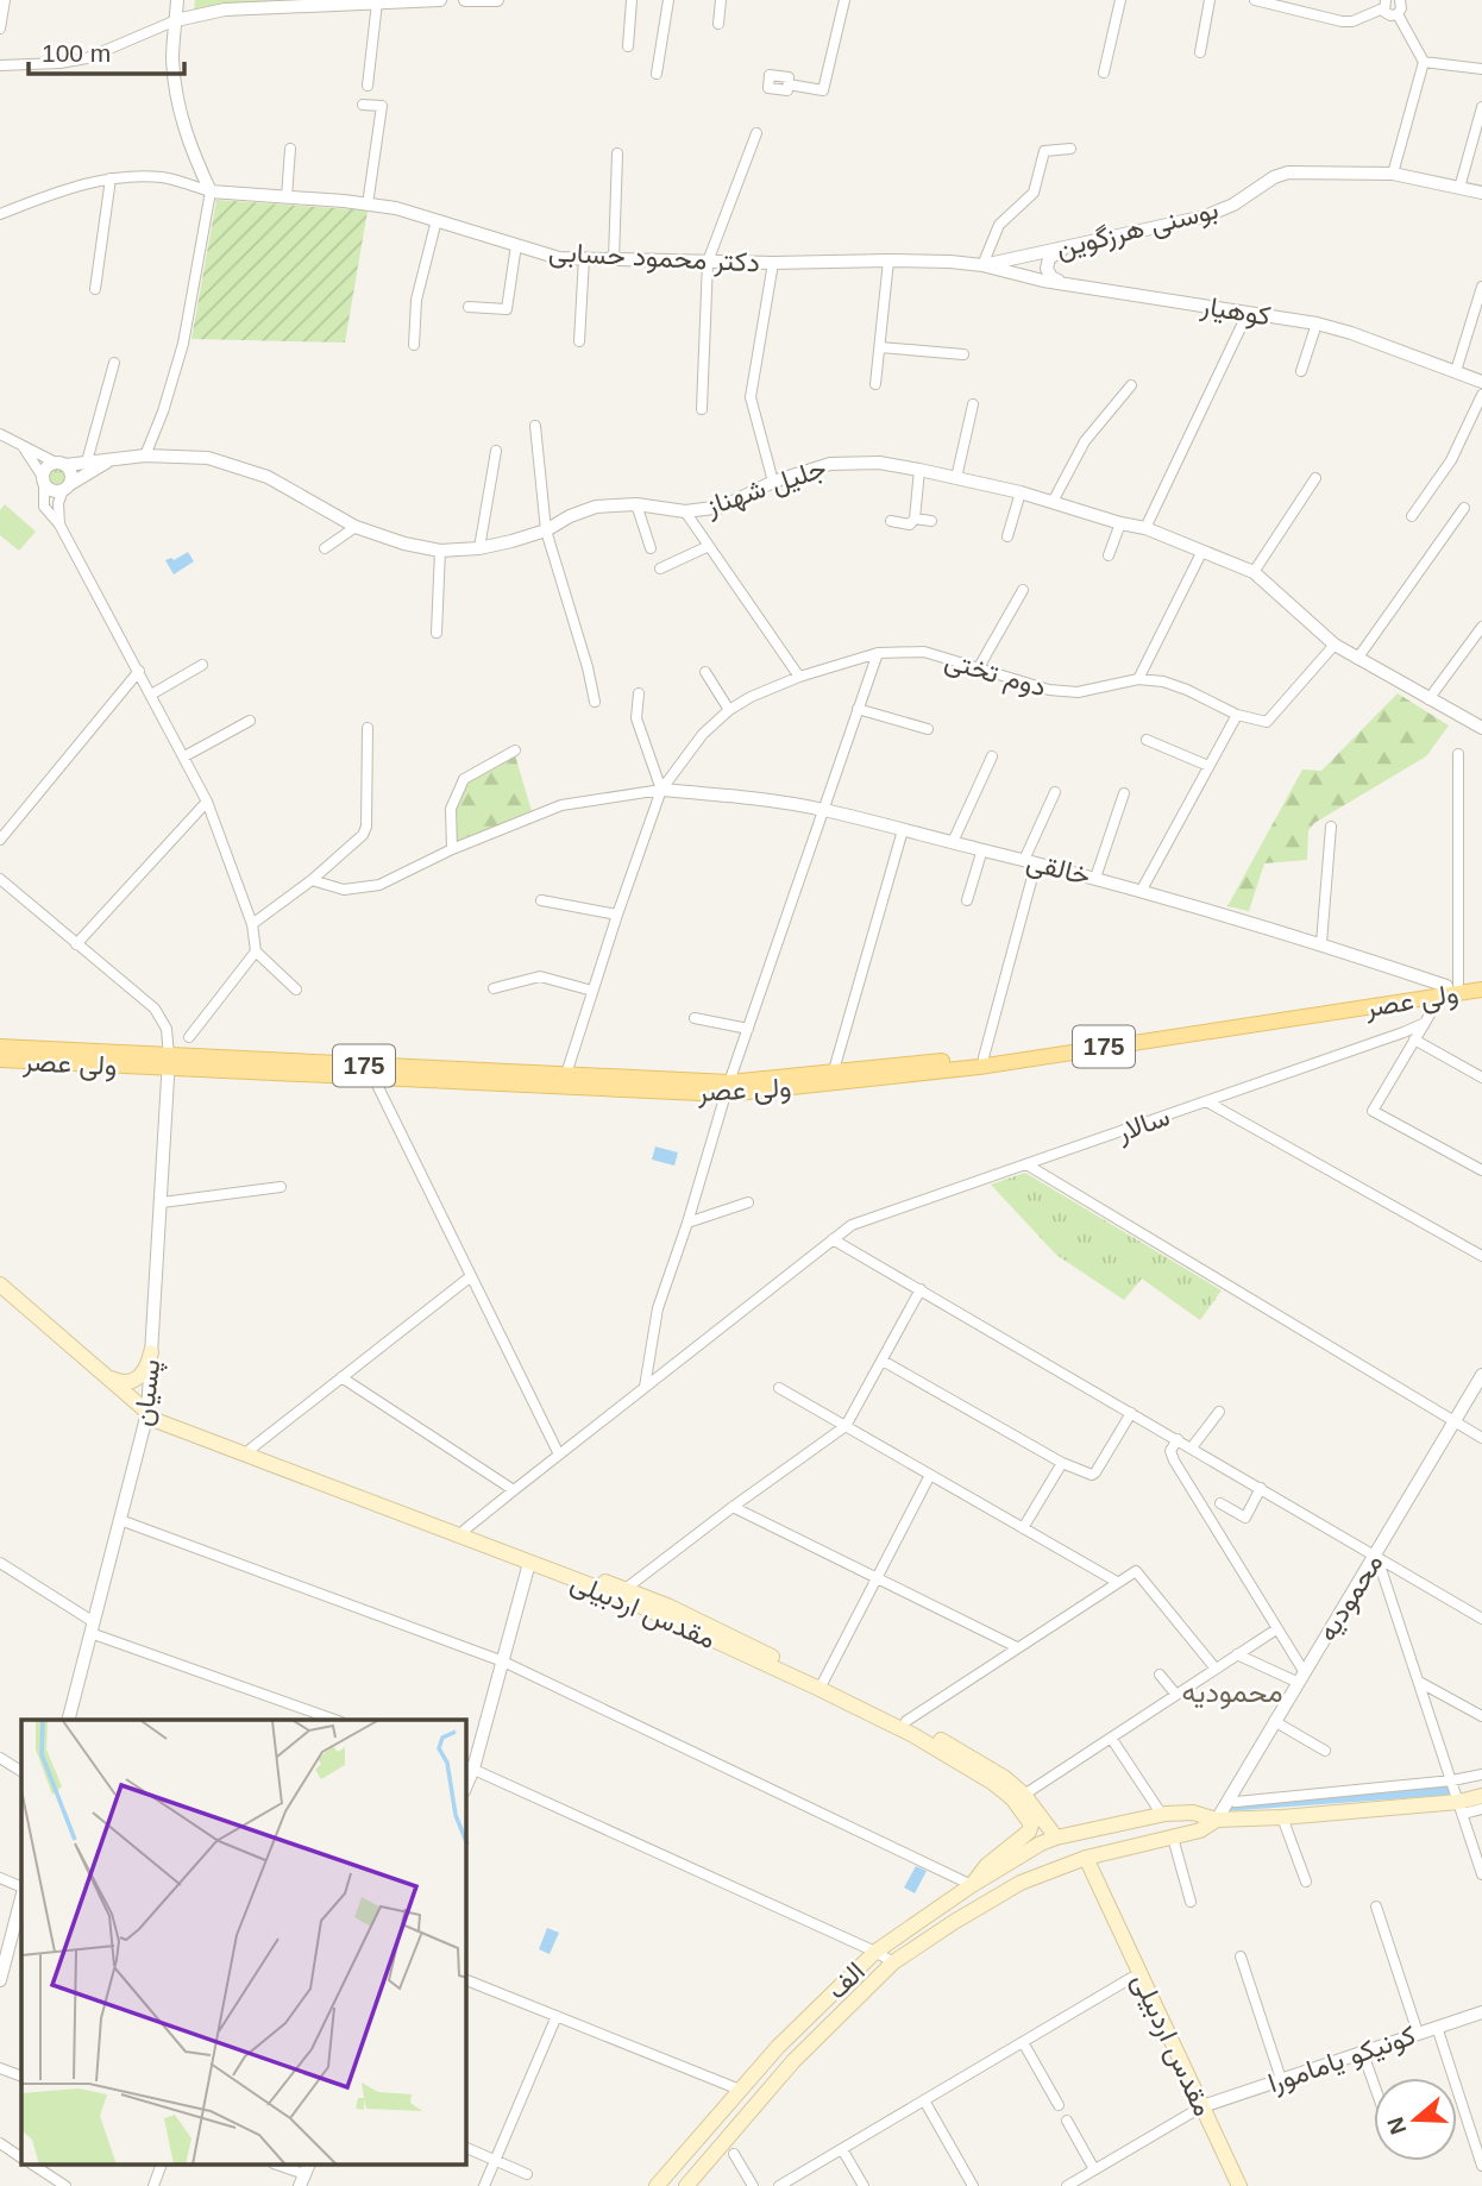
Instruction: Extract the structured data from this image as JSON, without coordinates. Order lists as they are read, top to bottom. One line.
{"streets":{"main road":["ولی عصر","175","مقدس اردبیلی","الف"],"street":["بوسنی هرزگوین","دکتر محمود حسابی","کوهیار","جلیل شهناز","دوم تختی","خالقی","سالار","پسیان","محمودیه","کونیکو یامامورا"]},"crossings":[["بوسنی هرزگوین","دکتر محمود حسابی"],["بوسنی هرزگوین","کوهیار"],["دکتر محمود حسابی","کوهیار"],["جلیل شهناز","دوم تختی"],["دوم تختی","خالقی"],["دوم تختی","ولی عصر"],["خالقی","ولی عصر"],["ولی عصر","پسیان"],["سالار","مقدس اردبیلی"],["پسیان","مقدس اردبیلی"],["محمودیه","الف"],["مقدس اردبیلی","الف"],["مقدس اردبیلی","کونیکو یامامورا"]],"districts":["محمودیه"],"scale_bar":"100 m","north":"left"}
